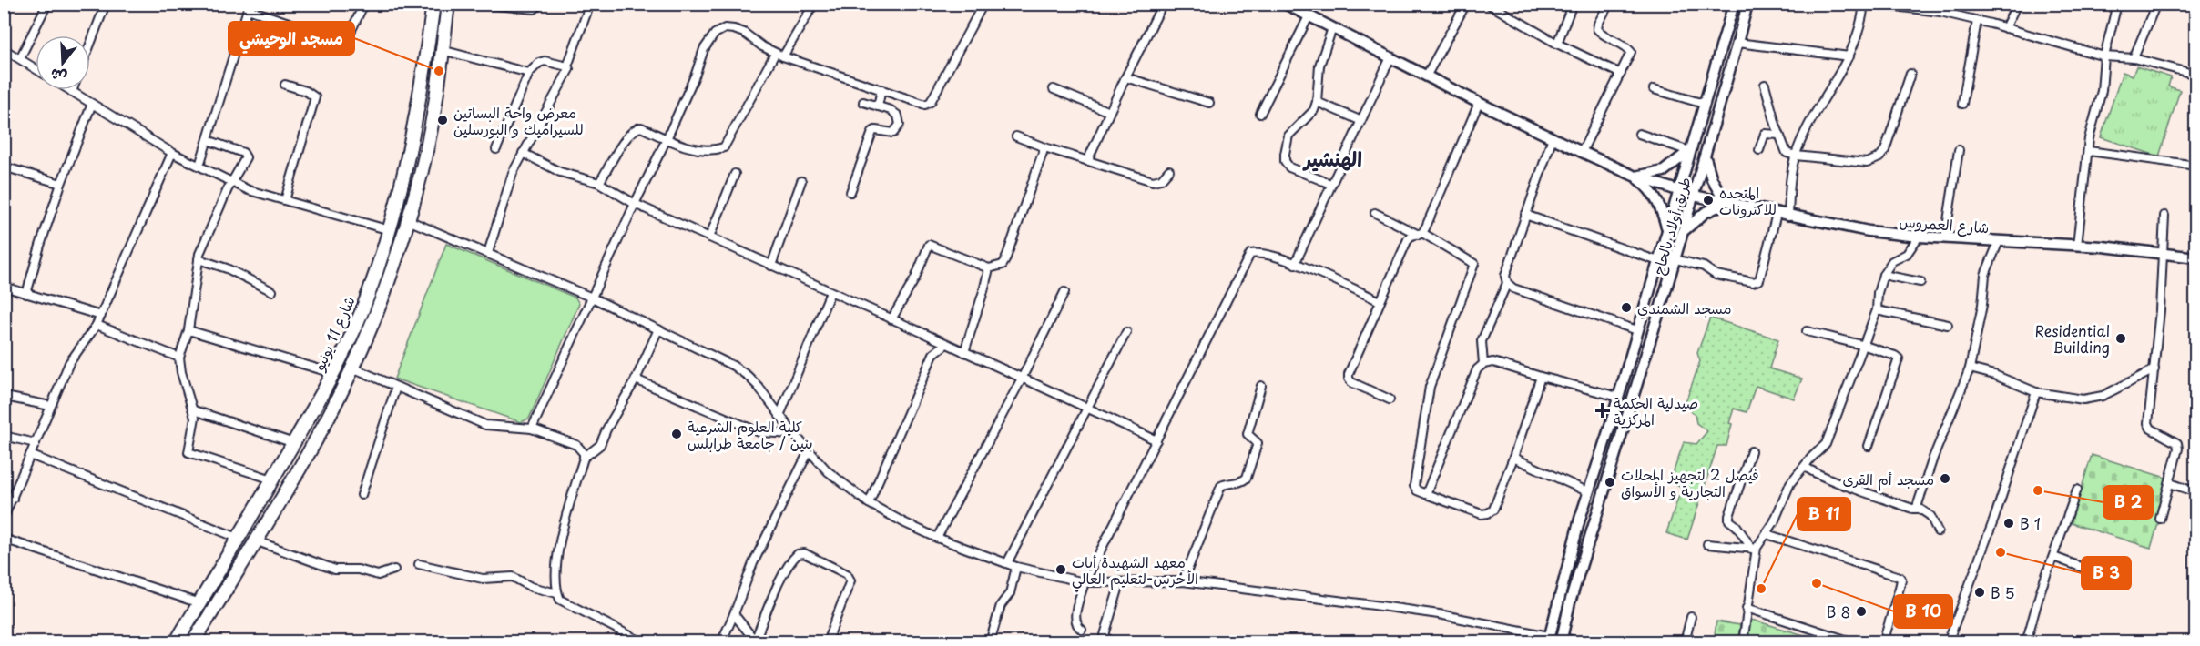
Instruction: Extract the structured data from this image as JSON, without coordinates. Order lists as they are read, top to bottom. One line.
{"streets":{"highway":["شارع 11 يونيو"],"main road":["شارع العمروس","طريق أولاد بالحاج"]},"crossings":[["شارع العمروس","طريق أولاد بالحاج"]],"districts":["الهنشير"],"places":{"other":["مسجد الوحيشي","معرض واحة البساتين للسيراميك و البورسلين","المتحده للاكترونات","مسجد الشمندي","Residential Building","كلية العلوم الشرعية بنين / جامعة طرابلس","مسجد أم القرى","فيصل 2 لتجهيز المحلات التجارية و الأسواق","B 2","B 1","B 3","معهد الشهيدة أيات الأخرس-لتعليم العالي","B 10","B 11","B 5","B 8"],"health":["صيدلية الحكمة المركزية"]},"north":"bottom"}
